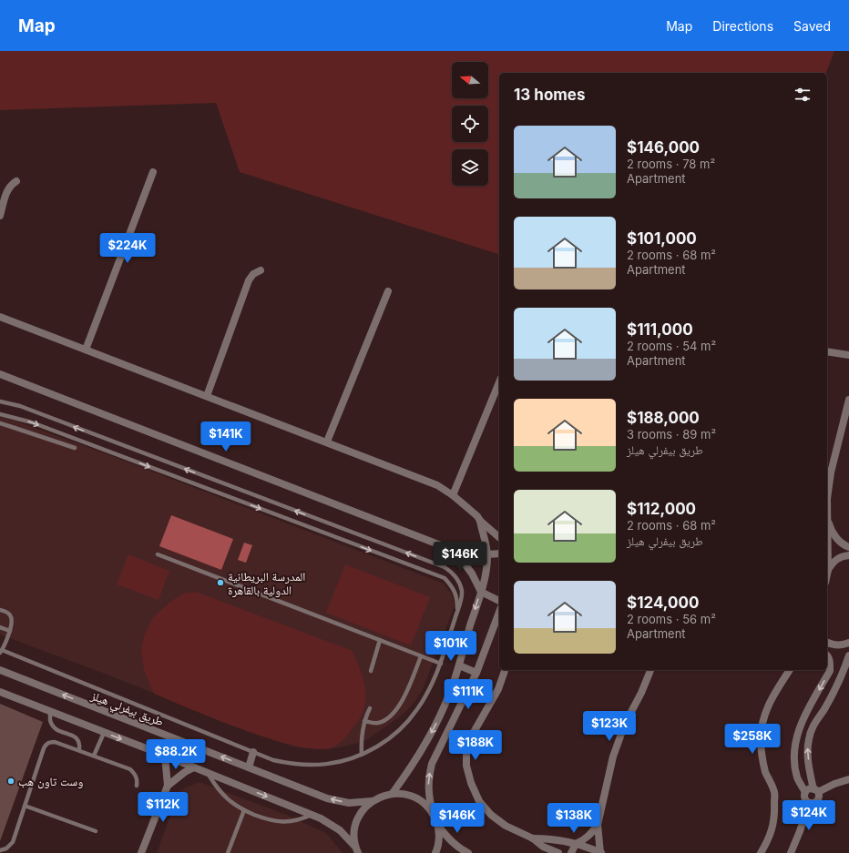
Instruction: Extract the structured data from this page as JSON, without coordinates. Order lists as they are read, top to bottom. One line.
{"streets":{"street":["طريق بيفرلي هيلز"]},"places":["المدرسة البريطانية الدولية بالقاهرة","وست تاون هب"],"north":"left","page":{"header":"Map","nav":["Map","Directions","Saved"],"heading":"13 homes","list":[{"name":"$146,000","note":"2 rooms · 78 m² · Apartment"},{"name":"$101,000","note":"2 rooms · 68 m² · Apartment"},{"name":"$111,000","note":"2 rooms · 54 m² · Apartment"},{"name":"$188,000","note":"3 rooms · 89 m² · طريق بيفرلي هيلز"},{"name":"$112,000","note":"2 rooms · 68 m² · طريق بيفرلي هيلز"},{"name":"$124,000","note":"2 rooms · 56 m² · Apartment"}],"price":["$224K","$141K","$146K","$101K","$111K","$123K","$258K","$188K","$88.2K","$112K","$124K","$146K","$138K"]}}
